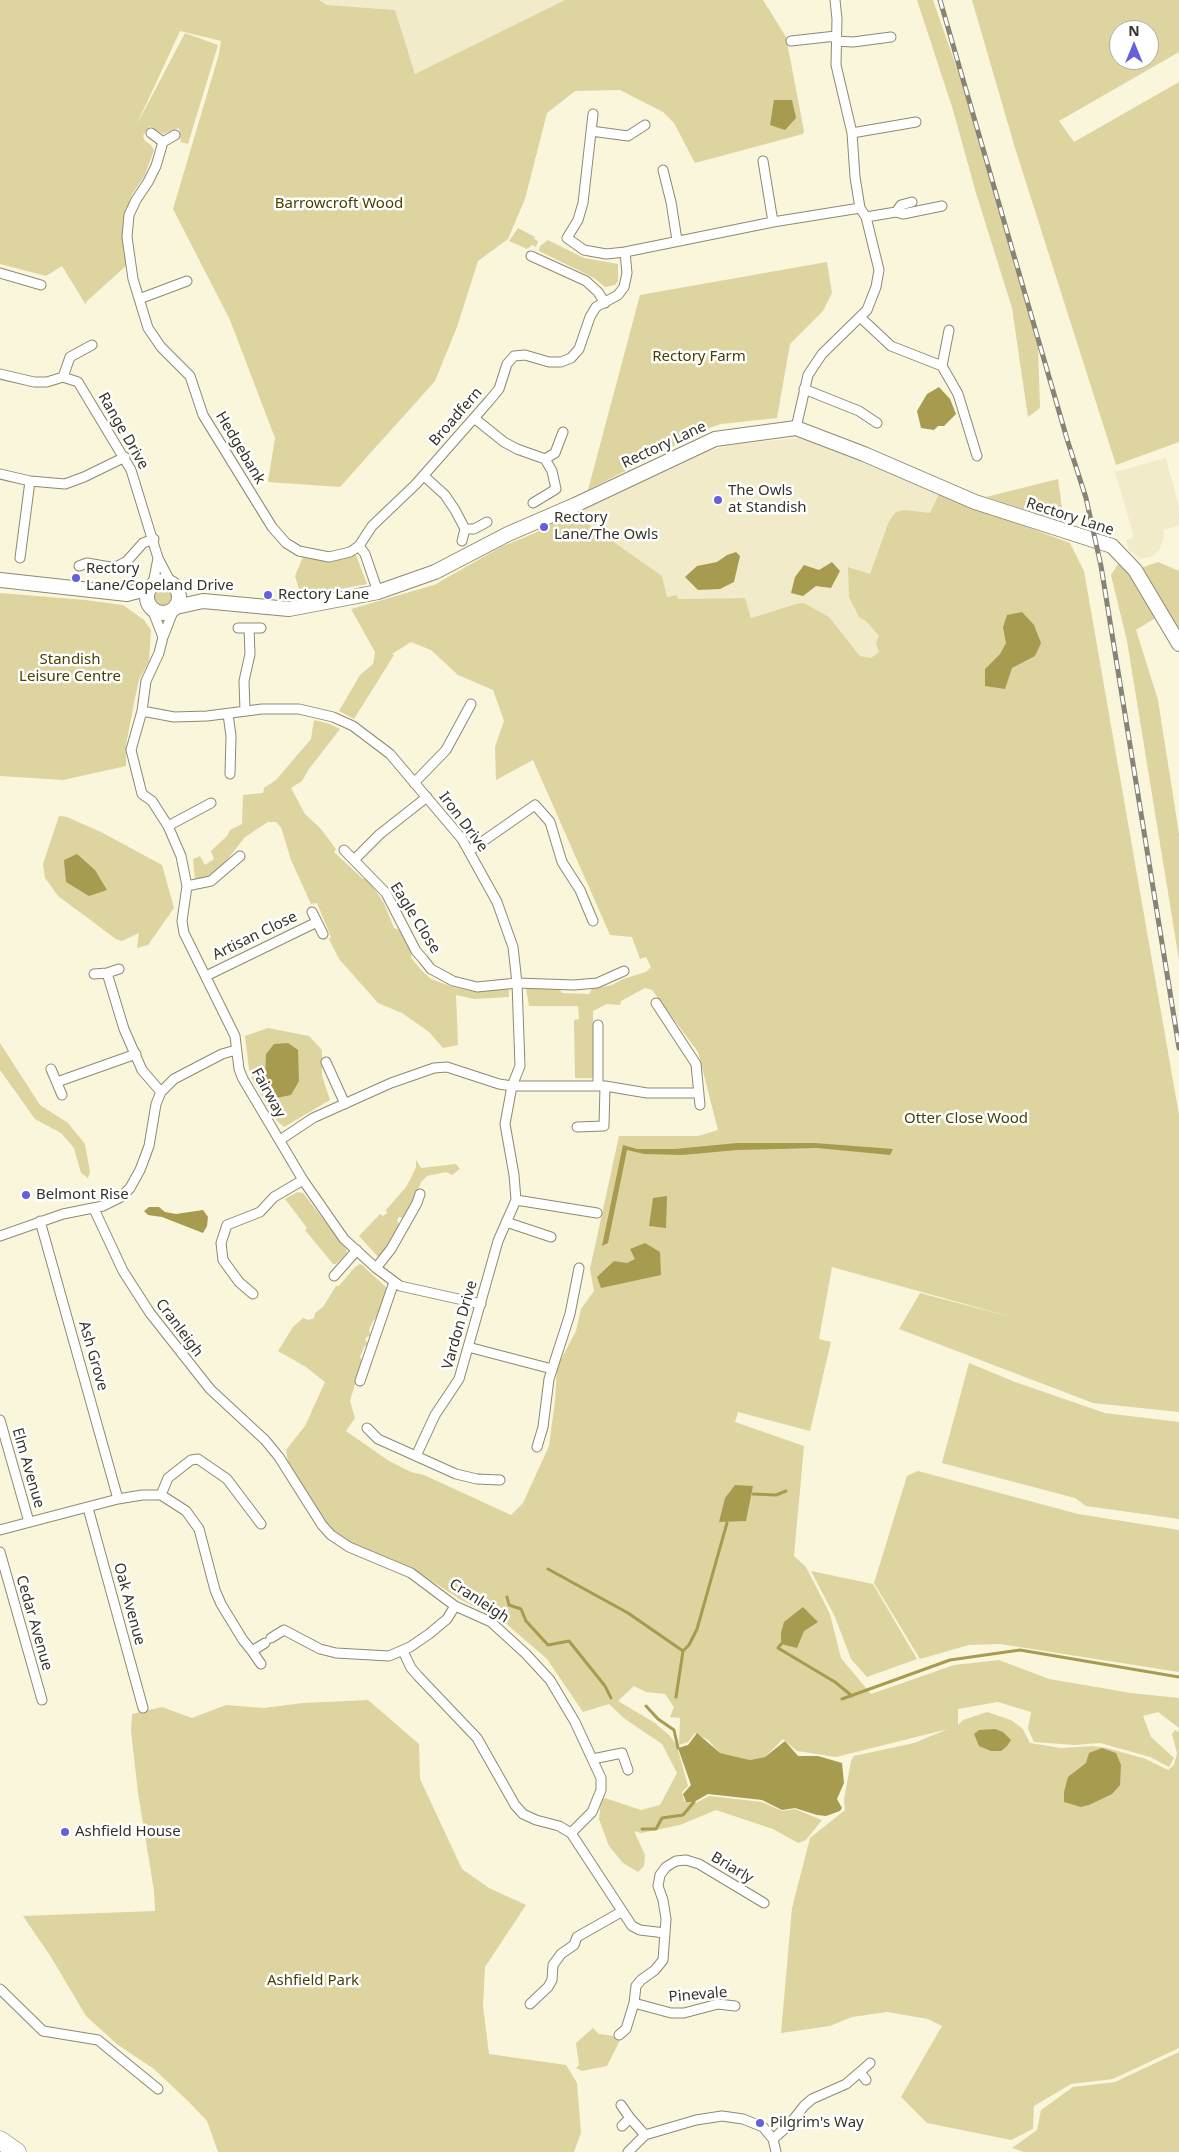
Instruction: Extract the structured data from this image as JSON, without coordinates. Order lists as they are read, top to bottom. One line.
{"streets":{"main road":["Rectory Lane"],"street":["Broadfern","Range Drive","Hedgebank","Iron Drive","Eagle Close","Artisan Close","Fairway","Vardon Drive","Cranleigh","Ash Grove","Elm Avenue","Oak Avenue","Cedar Avenue","Briarly","Pinevale"]},"crossings":[["Broadfern","Hedgebank"],["Range Drive","Rectory Lane"],["Range Drive","Fairway"],["Rectory Lane","Fairway"],["Iron Drive","Eagle Close"],["Iron Drive","Fairway"],["Iron Drive","Vardon Drive"],["Artisan Close","Fairway"],["Fairway","Vardon Drive"],["Briarly","Pinevale"]],"parks":["Barrowcroft Wood","Rectory Farm","Standish Leisure Centre","Otter Close Wood","Ashfield Park"],"places":["The Owls at Standish","Rectory Lane/The Owls","Rectory Lane/Copeland Drive","Rectory Lane","Belmont Rise","Ashfield House","Pilgrim's Way"],"north":"top"}
